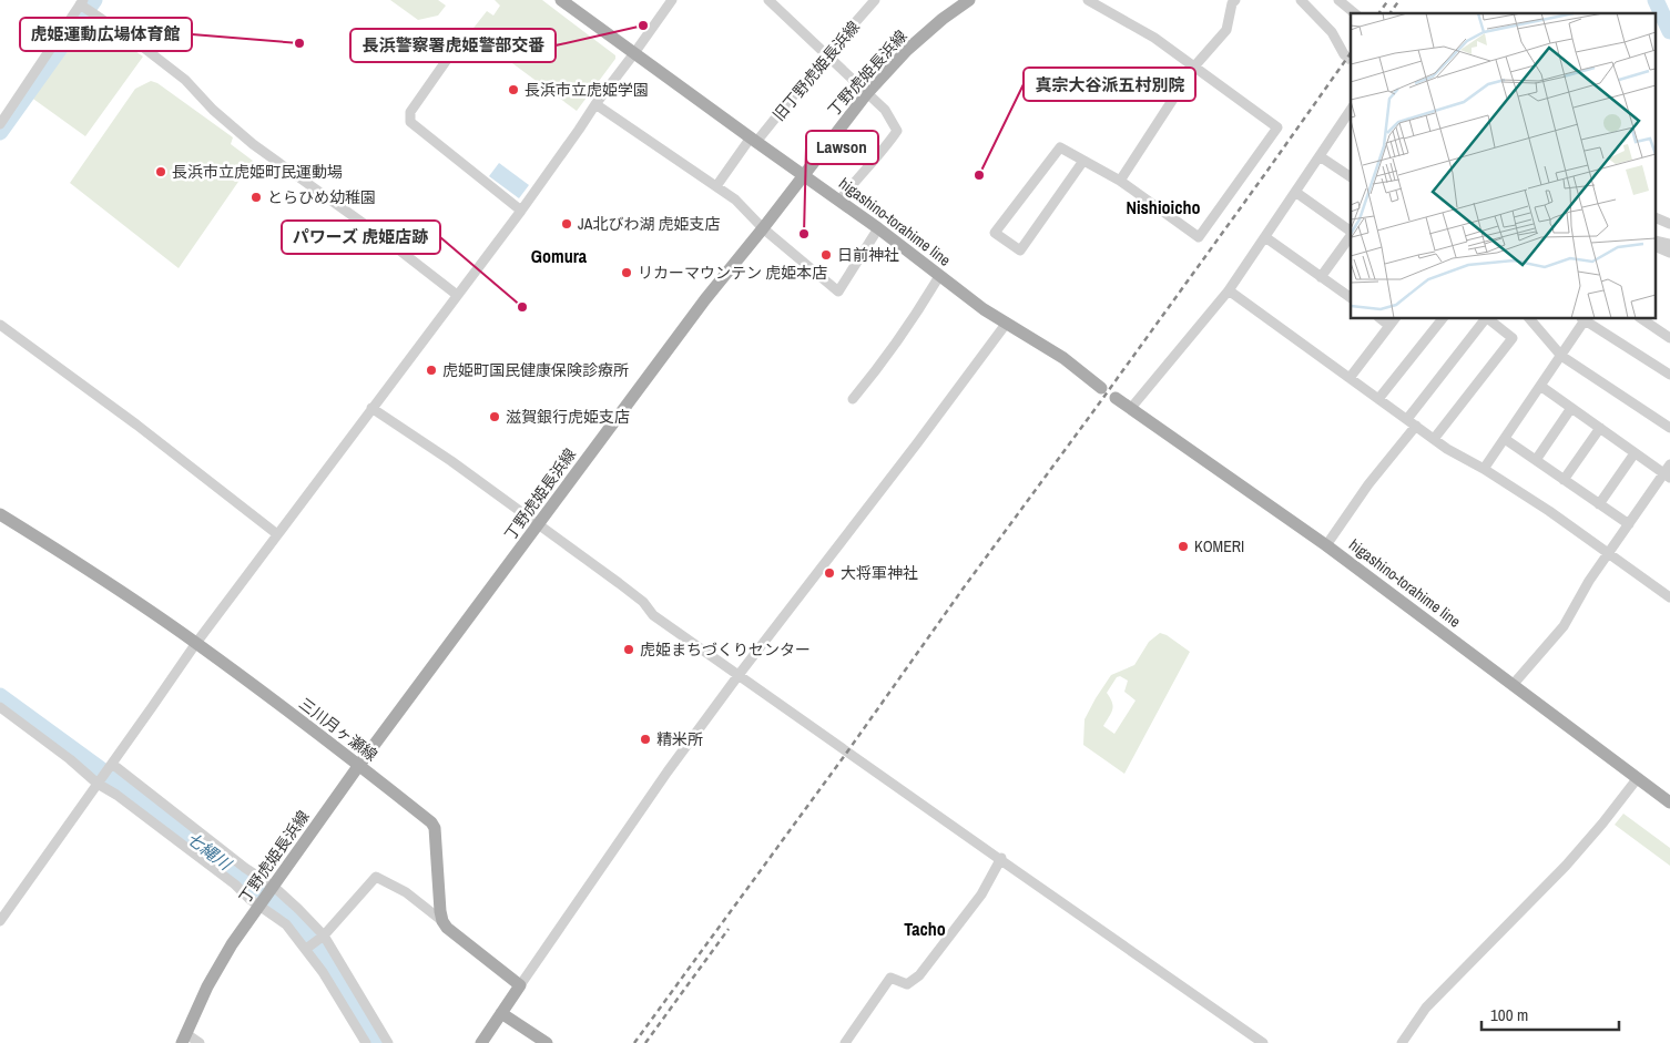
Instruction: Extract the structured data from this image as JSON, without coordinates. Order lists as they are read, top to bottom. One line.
{"streets":{"main road":["丁野虎姫長浜線","higashino-torahime line","三川月ヶ瀬線"],"street":["旧丁野虎姫長浜線"]},"crossings":[["旧丁野虎姫長浜線","higashino-torahime line"],["丁野虎姫長浜線","higashino-torahime line"],["丁野虎姫長浜線","三川月ヶ瀬線"]],"districts":["Nishioicho","Gomura","Tacho"],"water":["七縄川"],"places":["長浜警察署虎姫警部交番","虎姫運動広場体育館","長浜市立虎姫学園","長浜市立虎姫町民運動場","真宗大谷派五村別院","とらひめ幼稚園","JA北びわ湖 虎姫支店","Lawson","日前神社","リカーマウンテン 虎姫本店","パワーズ 虎姫店跡","虎姫町国民健康保険診療所","滋賀銀行虎姫支店","KOMERI","大将軍神社","虎姫まちづくりセンター","精米所"],"scale_bar":"100 m"}
